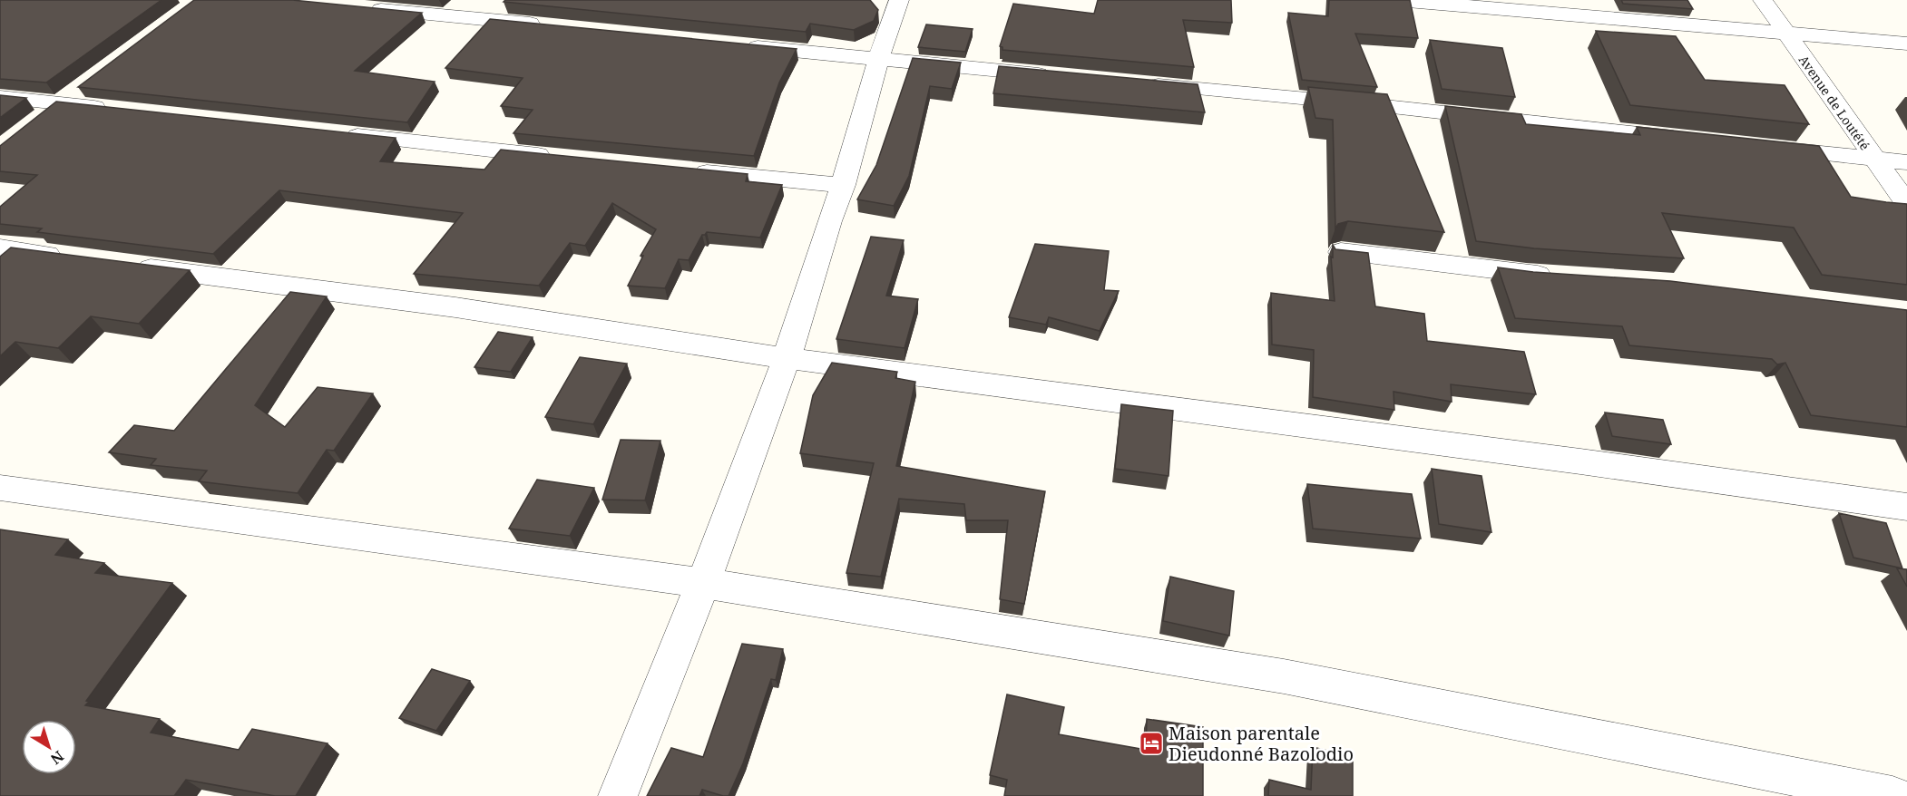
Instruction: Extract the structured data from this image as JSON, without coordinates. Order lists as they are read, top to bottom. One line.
{"streets":{"street":["Avenue de Loutété"]},"places":{"hotel":["Maison parentale Dieudonné Bazolodio"]},"north":"bottom right"}
